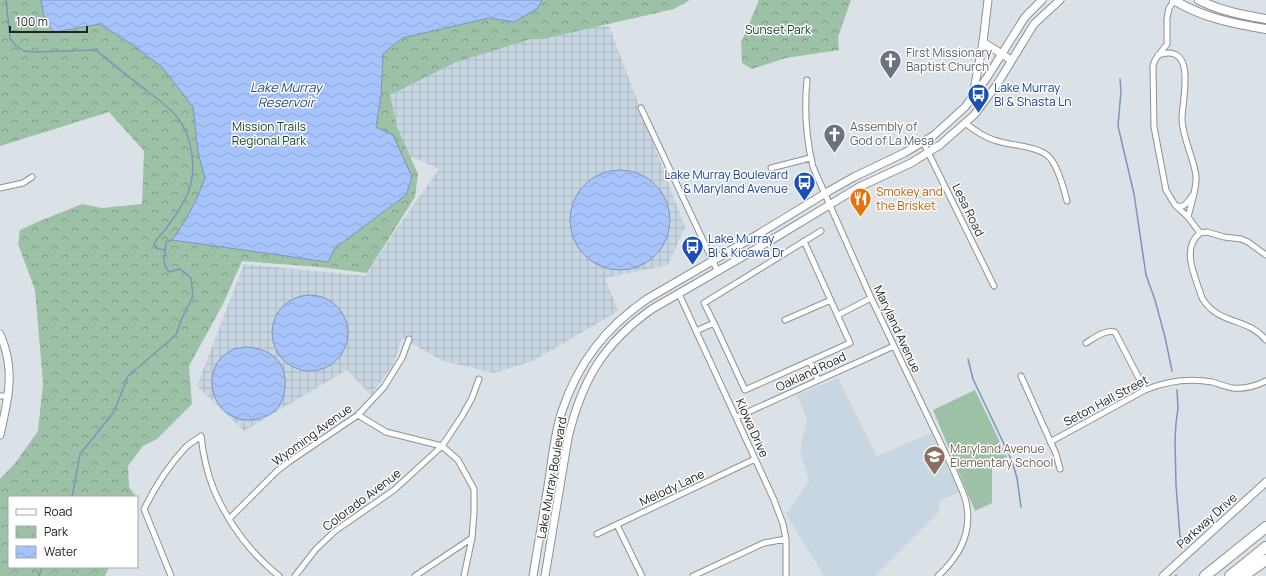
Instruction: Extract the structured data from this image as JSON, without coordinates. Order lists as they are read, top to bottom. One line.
{"streets":{"main road":["Lake Murray Boulevard","Parkway Drive"],"street":["Lesa Road","Maryland Avenue","Oakland Road","Seton Hall Street","Kiowa Drive","Wyoming Avenue","Melody Lane","Colorado Avenue"]},"crossings":[["Lesa Road","Lake Murray Boulevard"],["Maryland Avenue","Oakland Road"],["Maryland Avenue","Lake Murray Boulevard"],["Oakland Road","Kiowa Drive"],["Kiowa Drive","Lake Murray Boulevard"],["Kiowa Drive","Melody Lane"]],"water":["Lake Murray Reservoir"],"parks":["Sunset Park","Mission Trails Regional Park"],"places":{"church":["First Missionary Baptist Church","Assembly of God of La Mesa"],"bus stop":["Lake Murray Bl & Shasta Ln","Lake Murray Boulevard & Maryland Avenue","Lake Murray Bl & Kioawa Dr"],"restaurant":["Smokey and the Brisket"],"school or university":["Maryland Avenue Elementary School"]},"legend":["Road","Park","Water"],"scale_bar":"100 m"}
